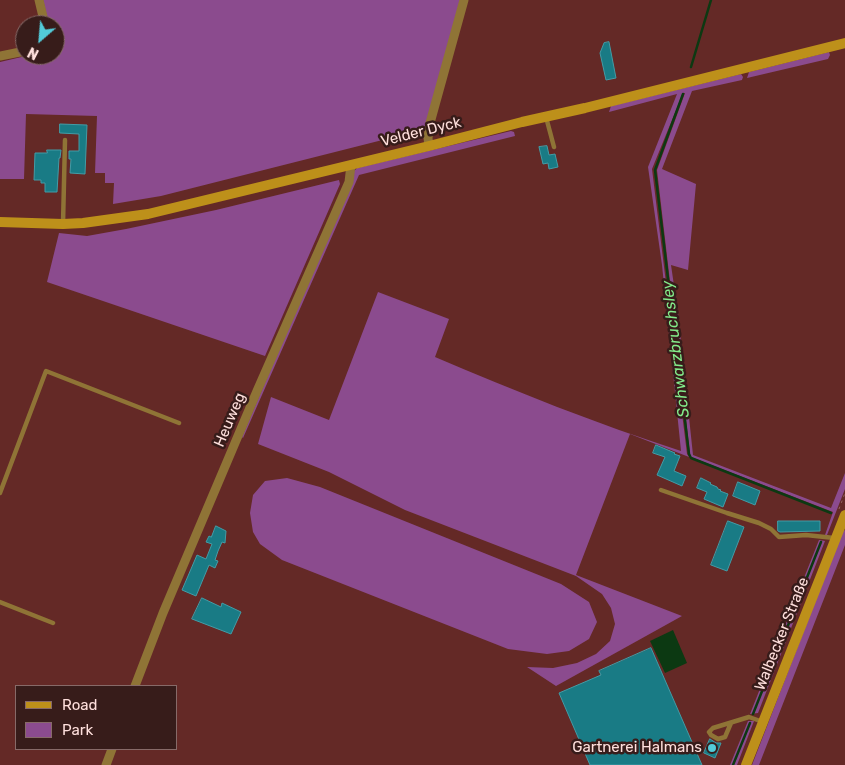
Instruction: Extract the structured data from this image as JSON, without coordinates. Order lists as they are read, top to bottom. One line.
{"streets":{"main road":["Velder Dyck","Walbecker Straße"],"street":["Heuweg"]},"crossings":[["Velder Dyck","Heuweg"]],"water":["Schwarzbruchsley"],"places":["Gartnerei Halmans"],"legend":["Road","Park"],"north":"bottom left"}
